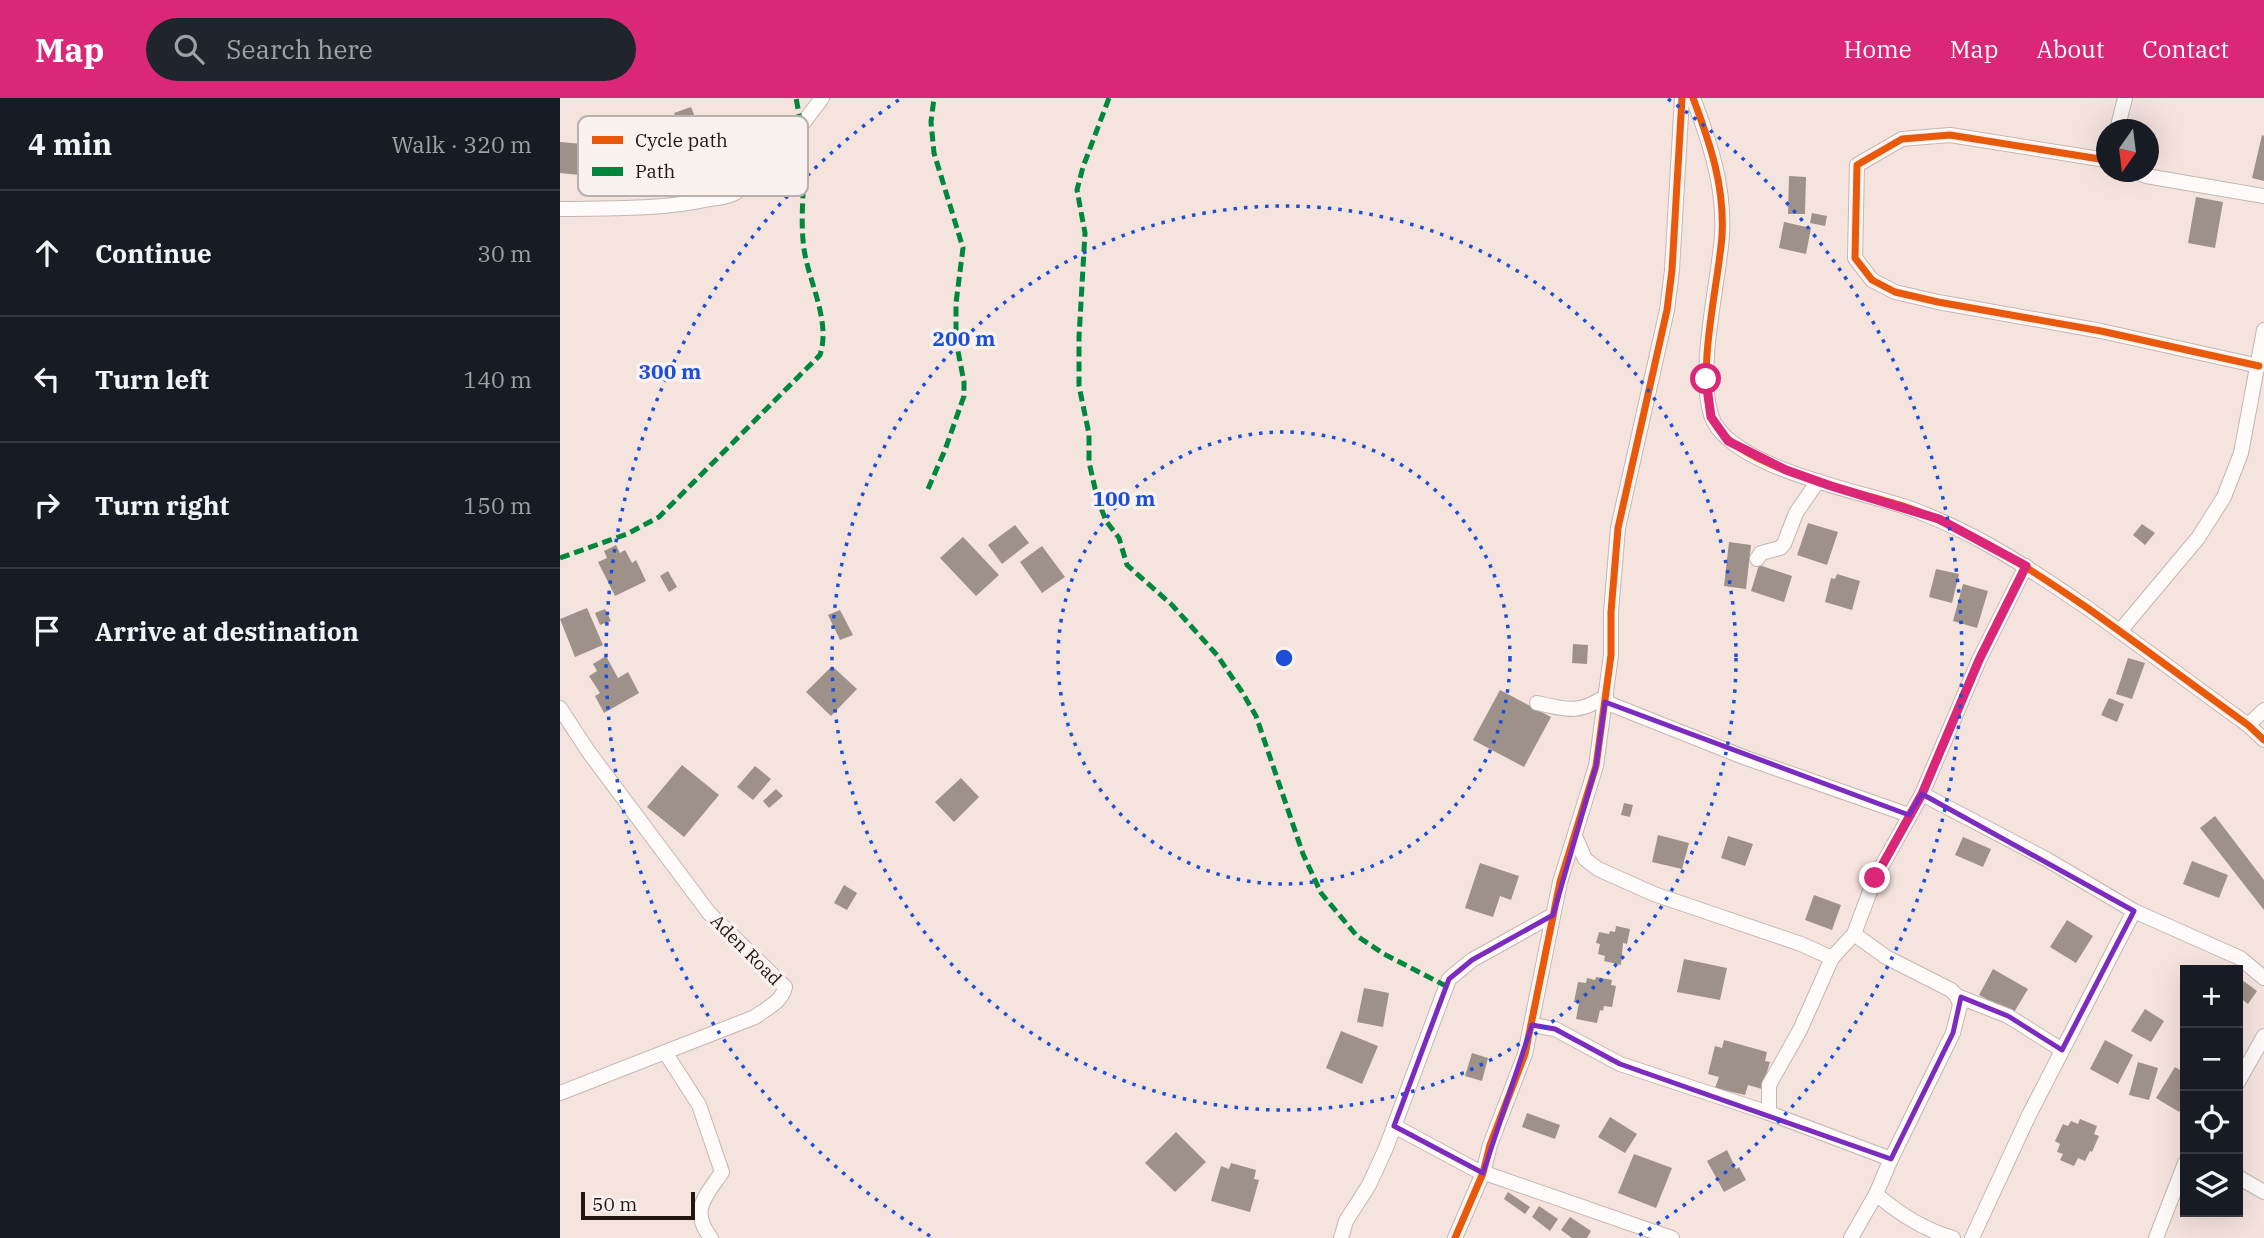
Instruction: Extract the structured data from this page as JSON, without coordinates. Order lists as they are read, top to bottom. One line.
{"streets":{"street":["Aden Road"]},"legend":["Cycle path","Path"],"scale_bar":"50 m","north":"bottom","page":{"header":"Map","search":"Search here","nav":["Home","Map","About","Contact"],"heading":["4 min","Walk · 320 m"],"list":[["Continue","30 m"],["Turn left","140 m"],["Turn right","150 m"],"Arrive at destination"],"map_buttons":["+","−"],"scale":"50 m"},"rings":["200 m","300 m","100 m"]}
